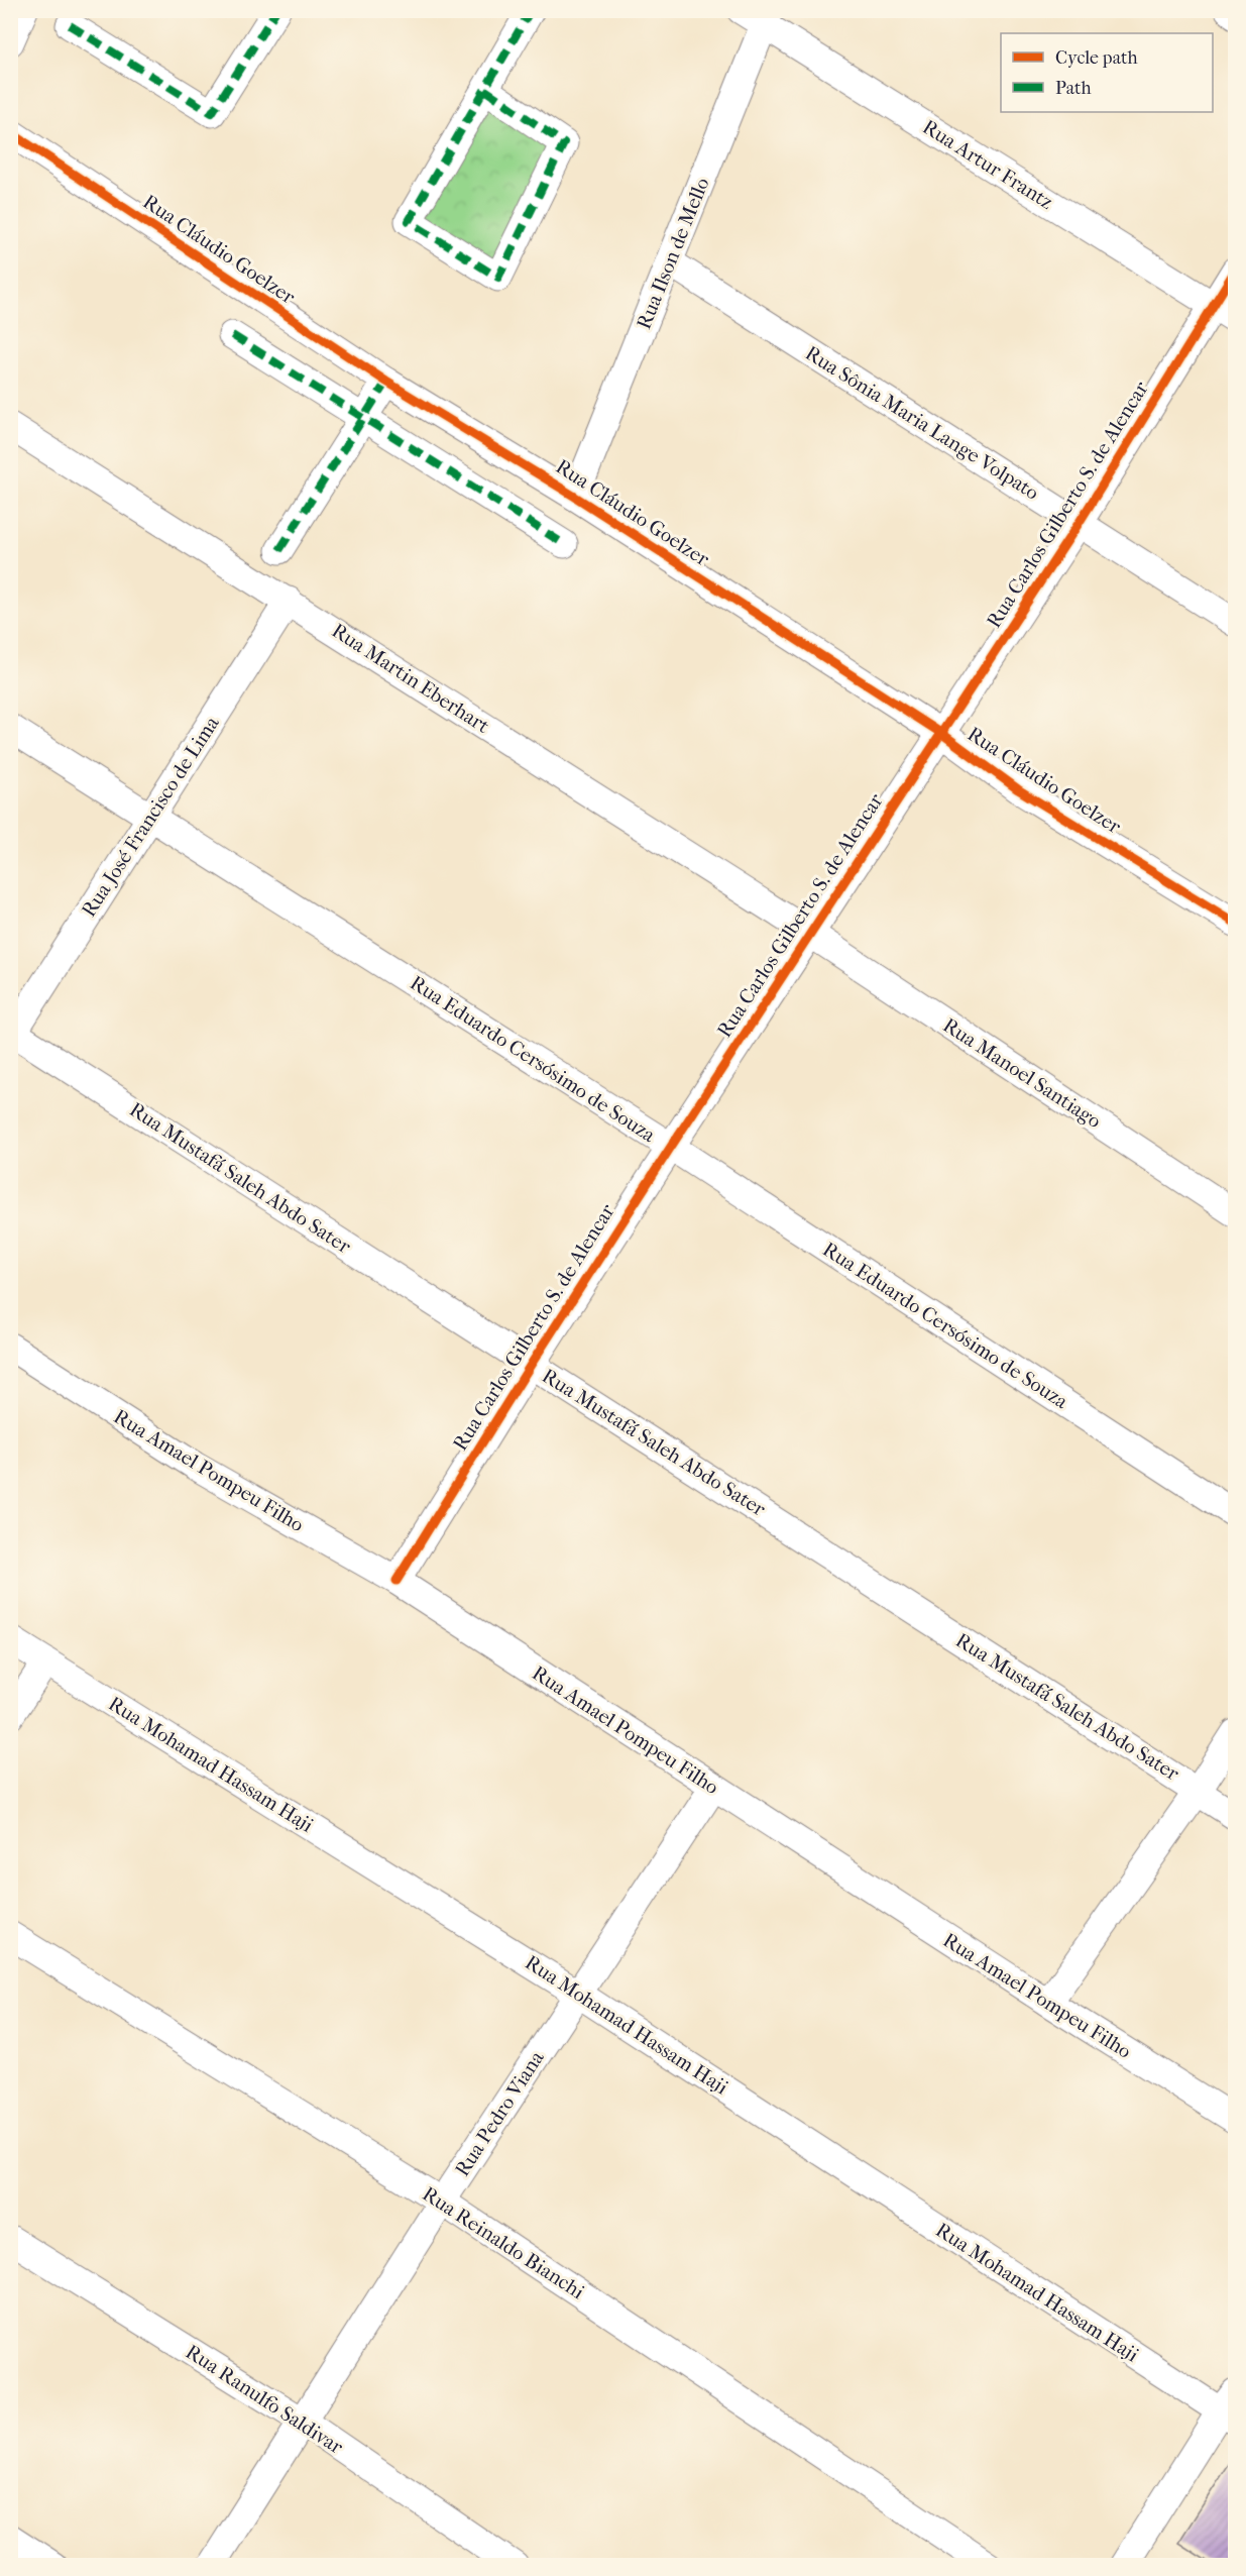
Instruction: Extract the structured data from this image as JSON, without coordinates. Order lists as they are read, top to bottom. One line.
{"streets":{"street":["Rua Artur Frantz","Rua Cláudio Goelzer","Rua Ilson de Mello","Rua Sônia Maria Lange Volpato","Rua Carlos Gilberto S. de Alencar","Rua Martin Eberhart","Rua José Francisco de Lima","Rua Eduardo Cersósimo de Souza","Rua Manoel Santiago","Rua Mustafá Saleh Abdo Sater","Rua Amael Pompeu Filho","Rua Mohamad Hassam Haji","Rua Pedro Viana","Rua Reinaldo Bianchi","Rua Ranulfo Saldivar"]},"crossings":[["Rua Artur Frantz","Rua Ilson de Mello"],["Rua Artur Frantz","Rua Carlos Gilberto S. de Alencar"],["Rua Cláudio Goelzer","Rua Ilson de Mello"],["Rua Cláudio Goelzer","Rua Carlos Gilberto S. de Alencar"],["Rua Ilson de Mello","Rua Sônia Maria Lange Volpato"],["Rua Sônia Maria Lange Volpato","Rua Carlos Gilberto S. de Alencar"],["Rua Carlos Gilberto S. de Alencar","Rua Martin Eberhart"],["Rua Carlos Gilberto S. de Alencar","Rua Eduardo Cersósimo de Souza"],["Rua Carlos Gilberto S. de Alencar","Rua Manoel Santiago"],["Rua Carlos Gilberto S. de Alencar","Rua Mustafá Saleh Abdo Sater"],["Rua Carlos Gilberto S. de Alencar","Rua Amael Pompeu Filho"],["Rua Martin Eberhart","Rua José Francisco de Lima"],["Rua Martin Eberhart","Rua Manoel Santiago"],["Rua José Francisco de Lima","Rua Eduardo Cersósimo de Souza"],["Rua José Francisco de Lima","Rua Mustafá Saleh Abdo Sater"],["Rua Amael Pompeu Filho","Rua Pedro Viana"],["Rua Mohamad Hassam Haji","Rua Pedro Viana"],["Rua Pedro Viana","Rua Reinaldo Bianchi"],["Rua Pedro Viana","Rua Ranulfo Saldivar"]],"legend":["Cycle path","Path"]}
